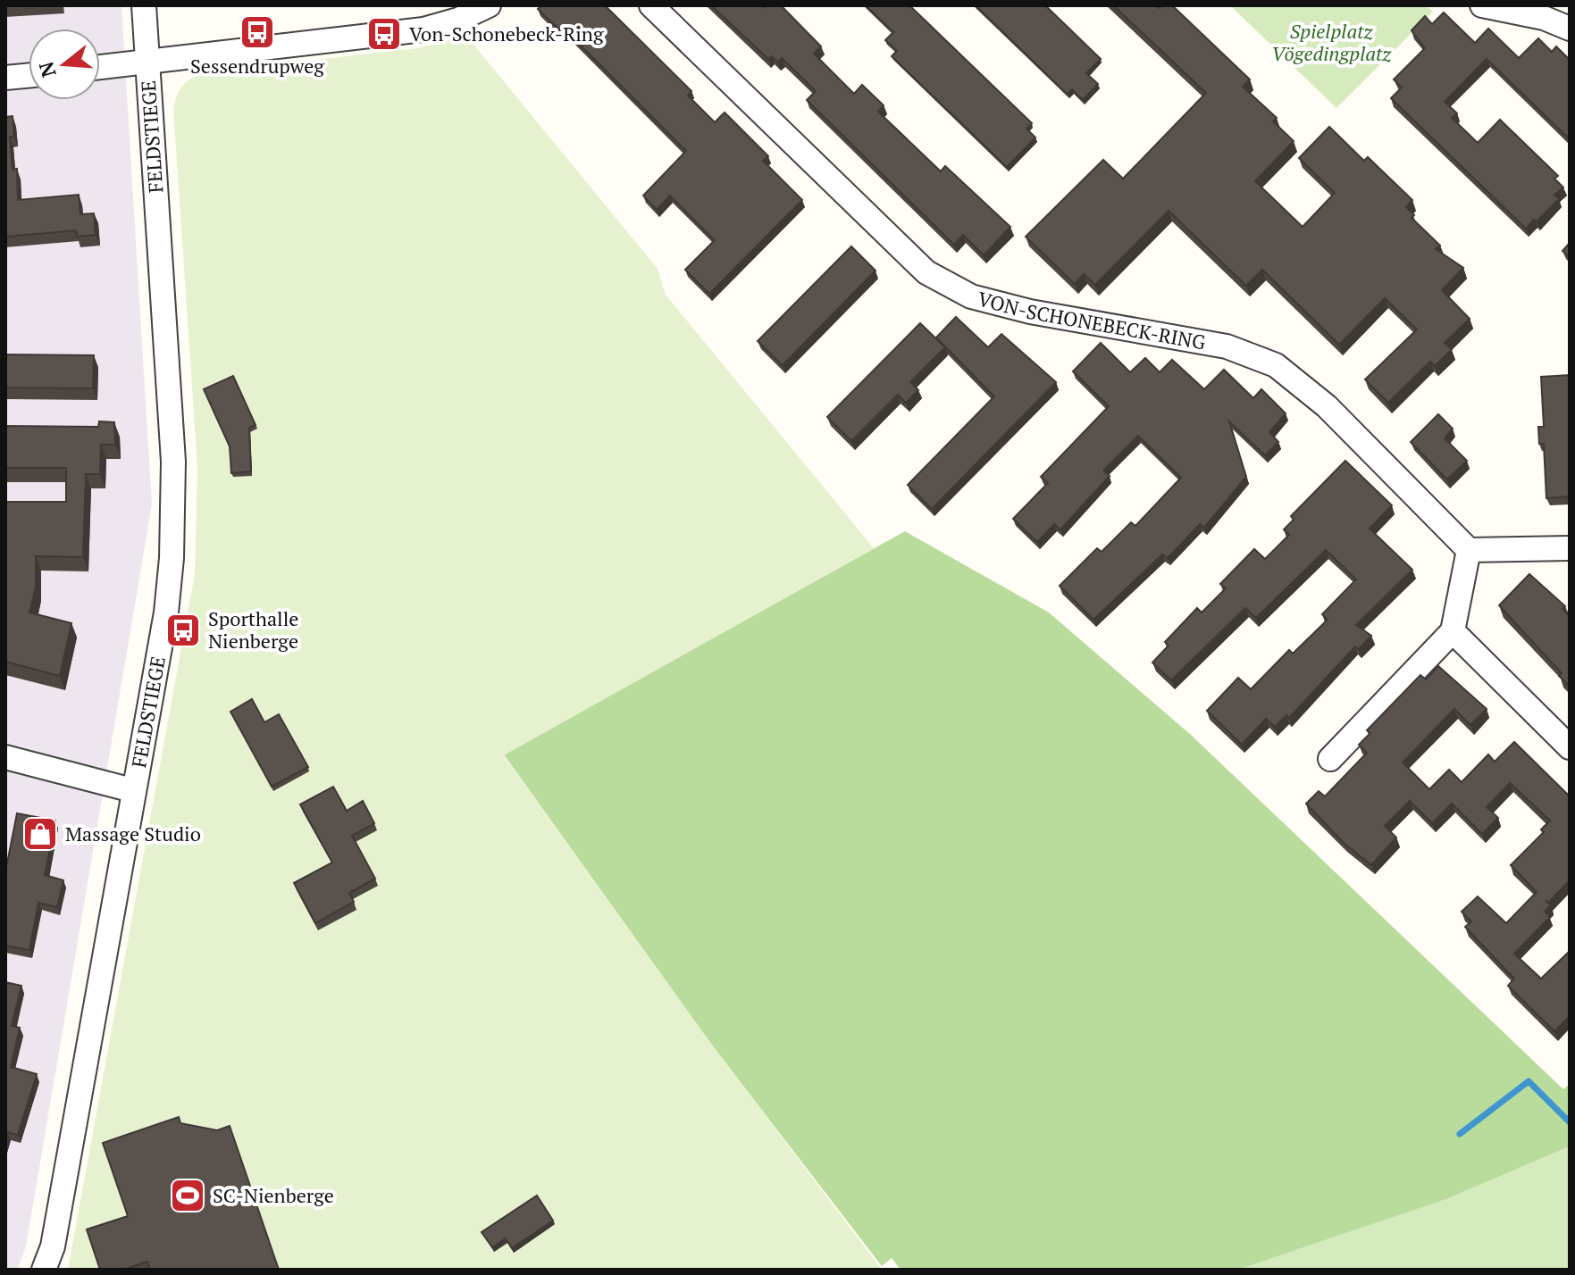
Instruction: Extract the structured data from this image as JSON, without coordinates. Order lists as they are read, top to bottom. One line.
{"streets":{"street":["FELDSTIEGE","VON-SCHONEBECK-RING"]},"parks":["Spielplatz Vögedingplatz"],"places":{"bus stop":["Sessendrupweg","Von-Schonebeck-Ring","Sporthalle Nienberge"],"shop":["Massage Studio"],"sports":["SC-Nienberge"]},"north":"left"}
